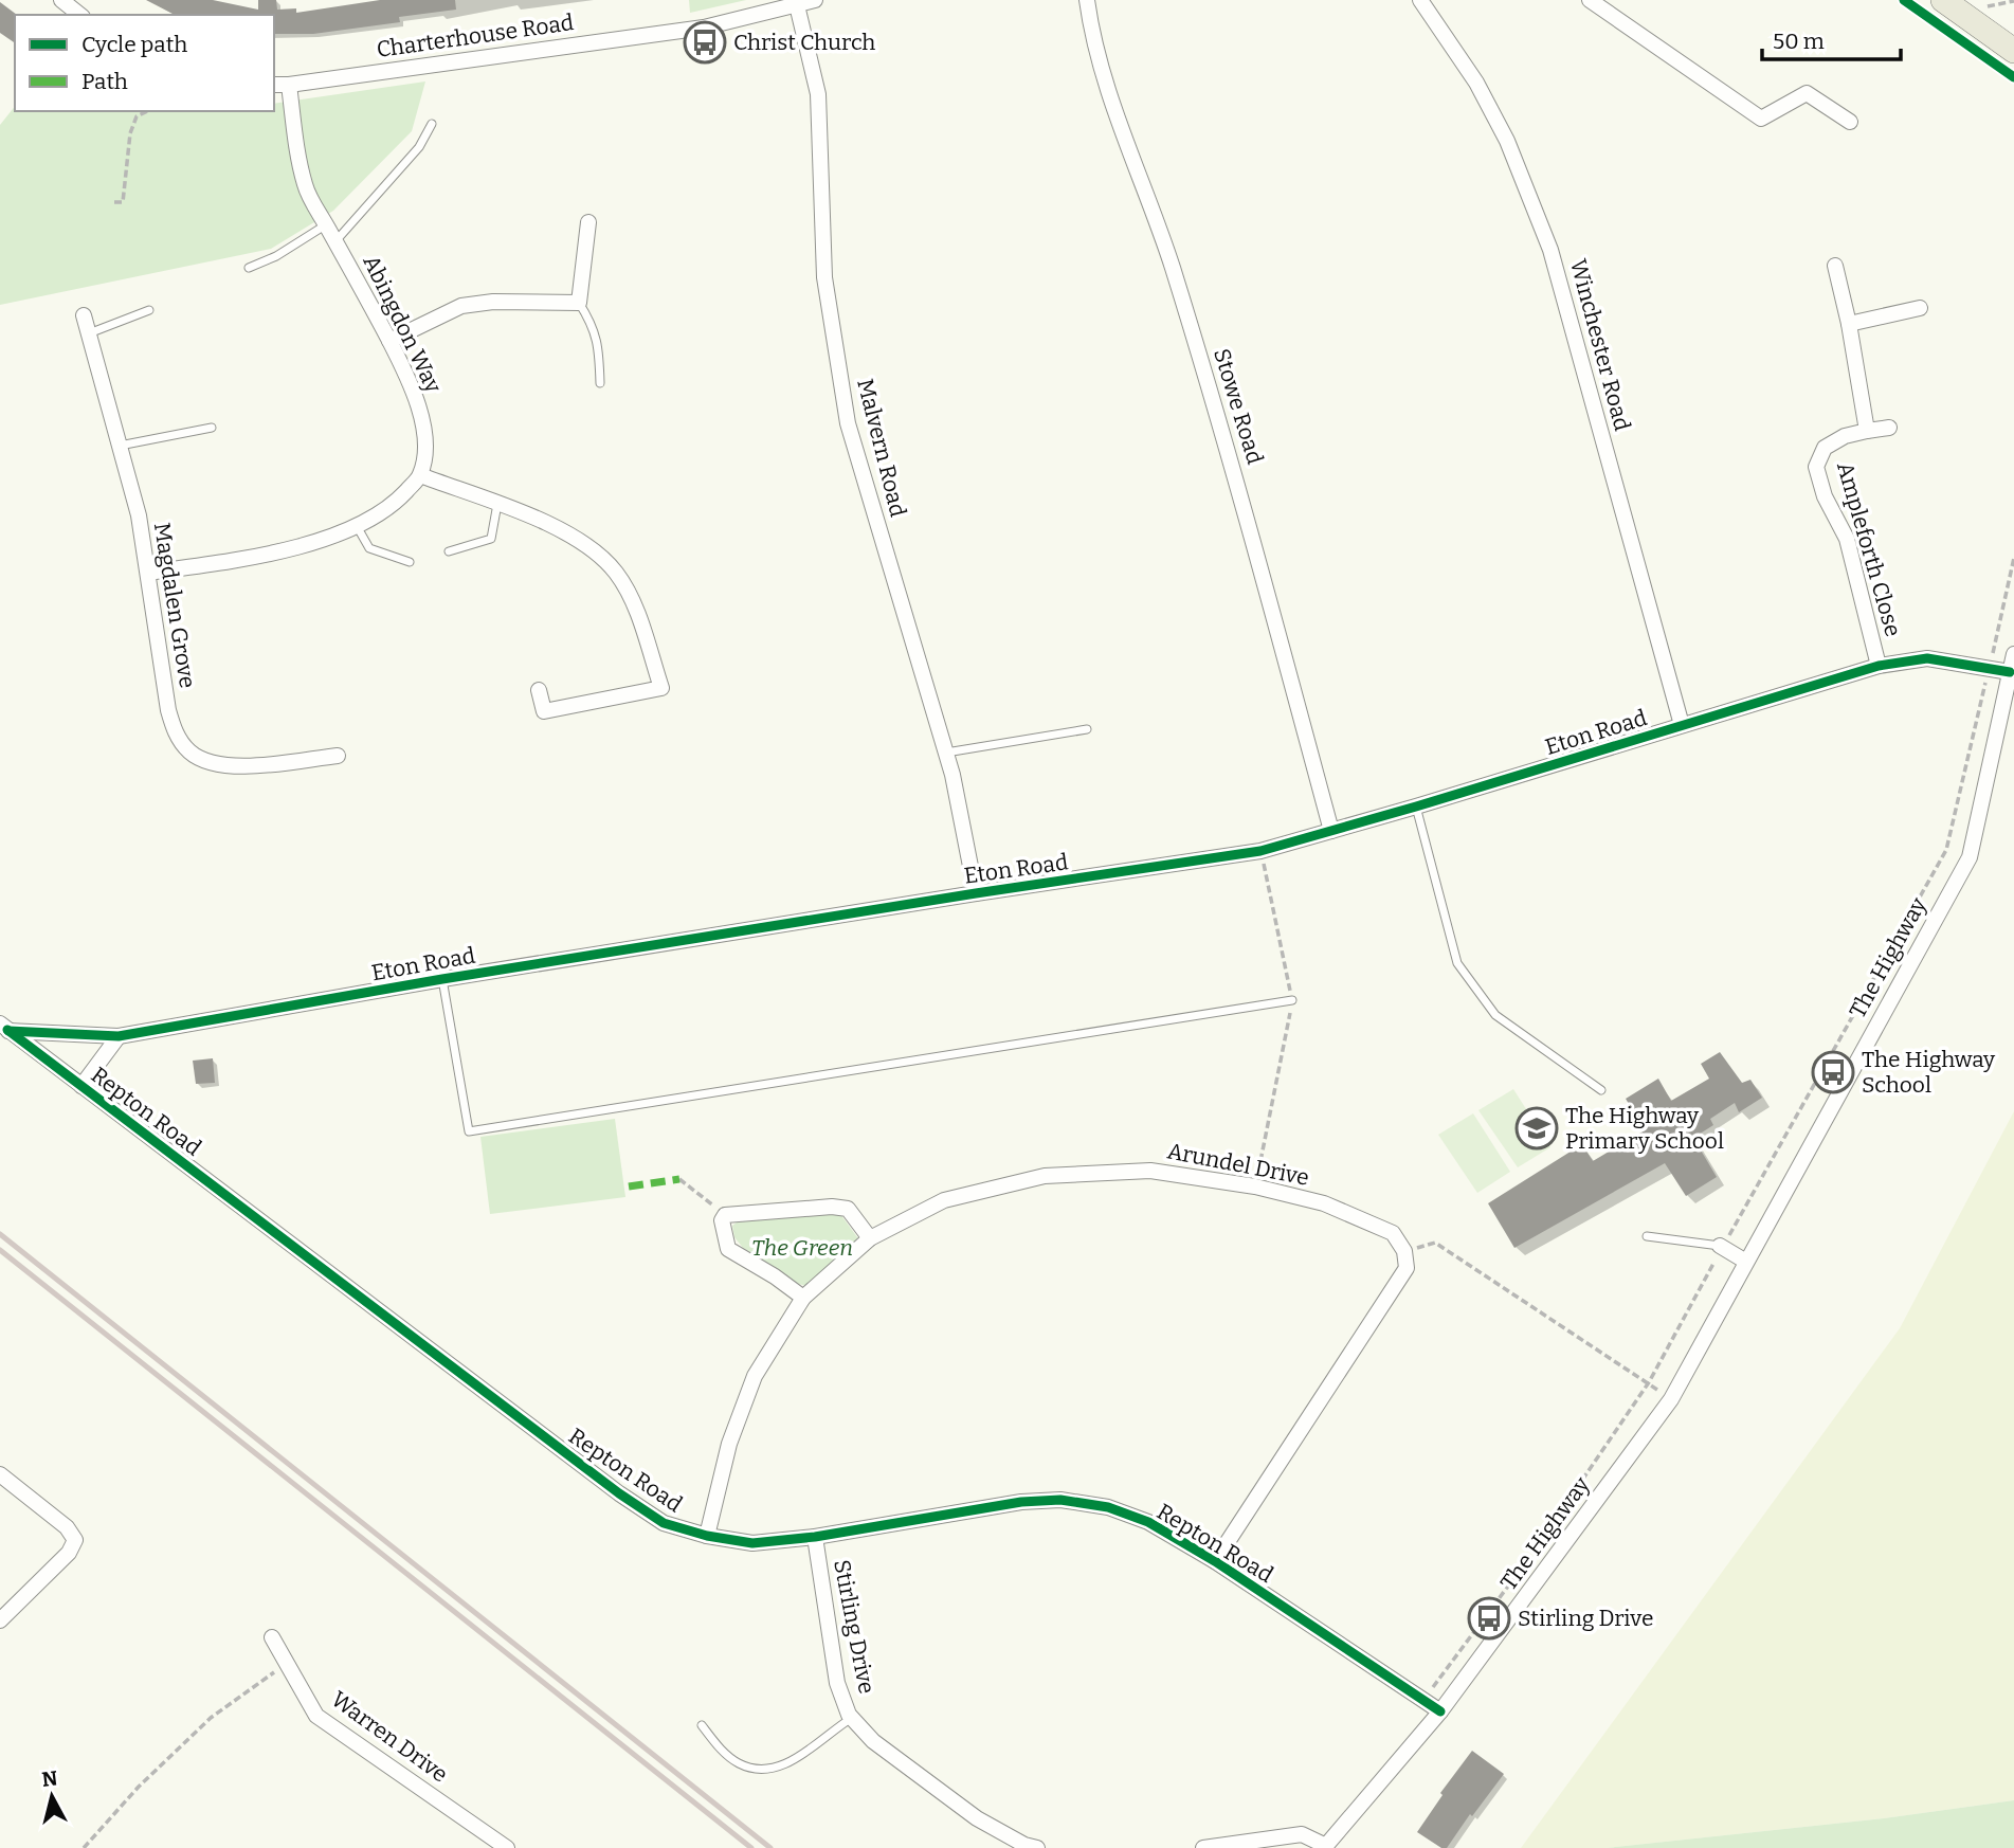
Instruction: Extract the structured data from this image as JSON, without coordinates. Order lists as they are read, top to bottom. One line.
{"streets":{"street":["Charterhouse Road","Abingdon Way","Winchester Road","Stowe Road","Malvern Road","Ampleforth Close","Magdalen Grove","Eton Road","The Highway","Repton Road","Arundel Drive","Stirling Drive","Warren Drive"]},"crossings":[["Charterhouse Road","Abingdon Way"],["Charterhouse Road","Malvern Road"],["Winchester Road","Eton Road"],["Stowe Road","Eton Road"],["Malvern Road","Eton Road"],["Ampleforth Close","Eton Road"],["Eton Road","The Highway"],["Eton Road","Repton Road"],["The Highway","Repton Road"],["Repton Road","Arundel Drive"],["Repton Road","Stirling Drive"]],"parks":["The Green"],"places":{"bus stop":["Christ Church","The Highway School","Stirling Drive"],"school or university":["The Highway Primary School"]},"legend":["Cycle path","Path"],"scale_bar":"50 m","north":"top"}
